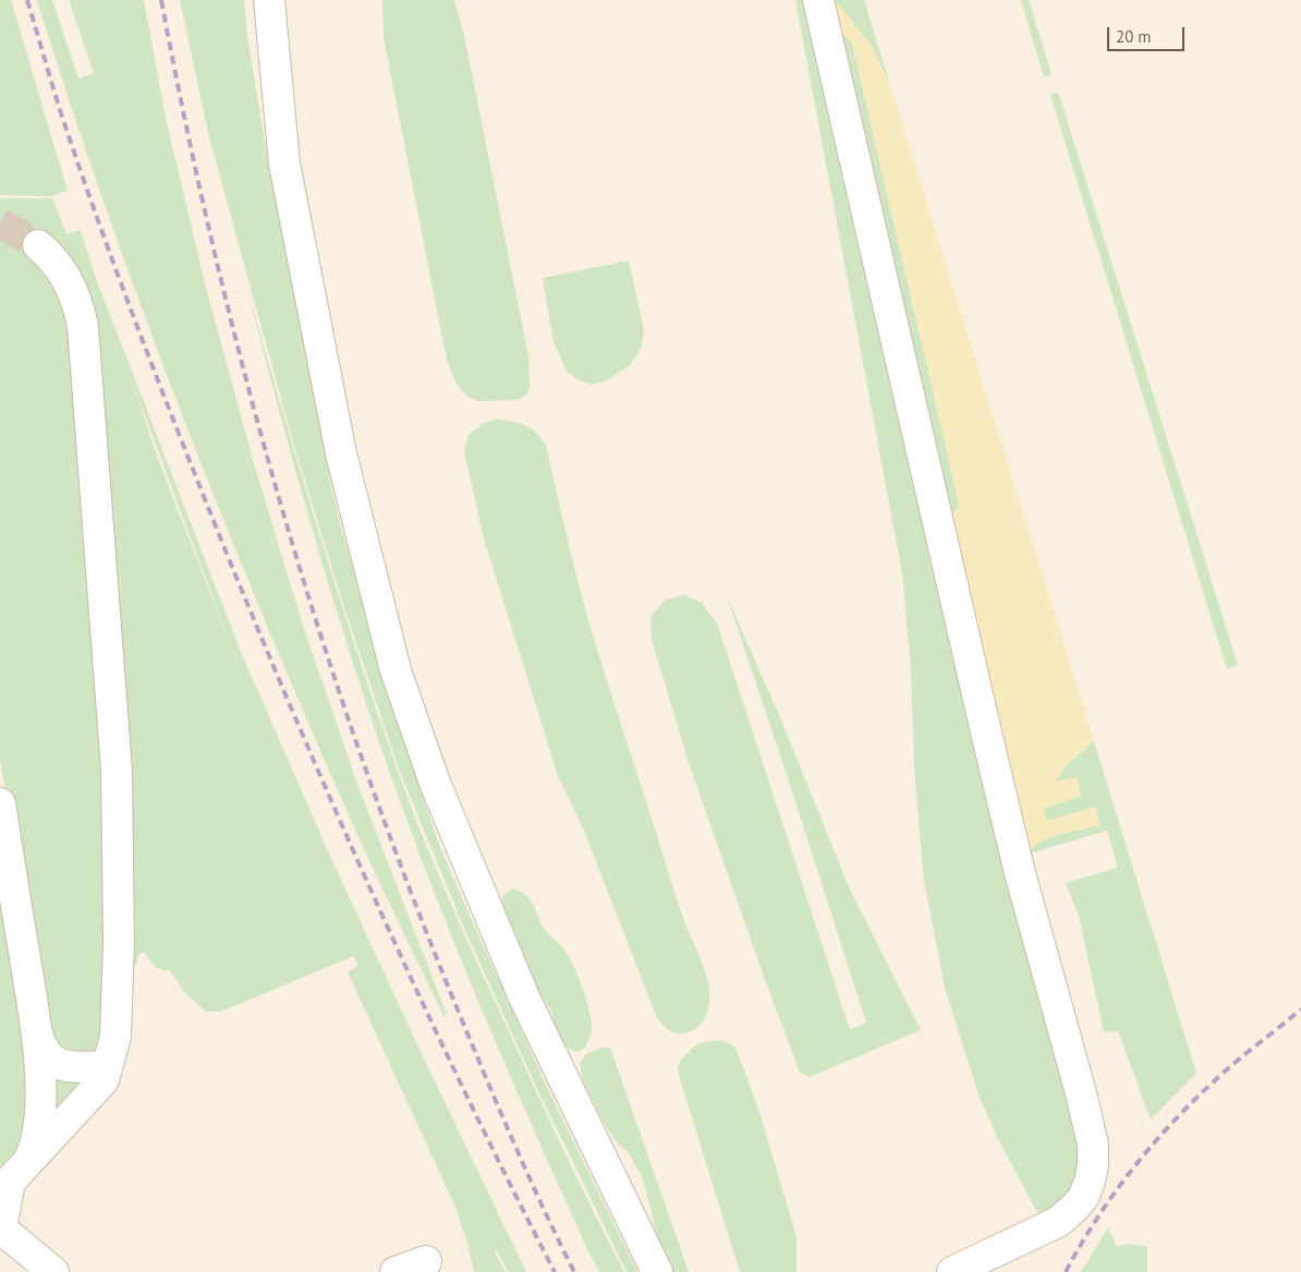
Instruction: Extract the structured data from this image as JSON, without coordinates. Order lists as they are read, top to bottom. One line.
{"scale_bar":"20 m"}
